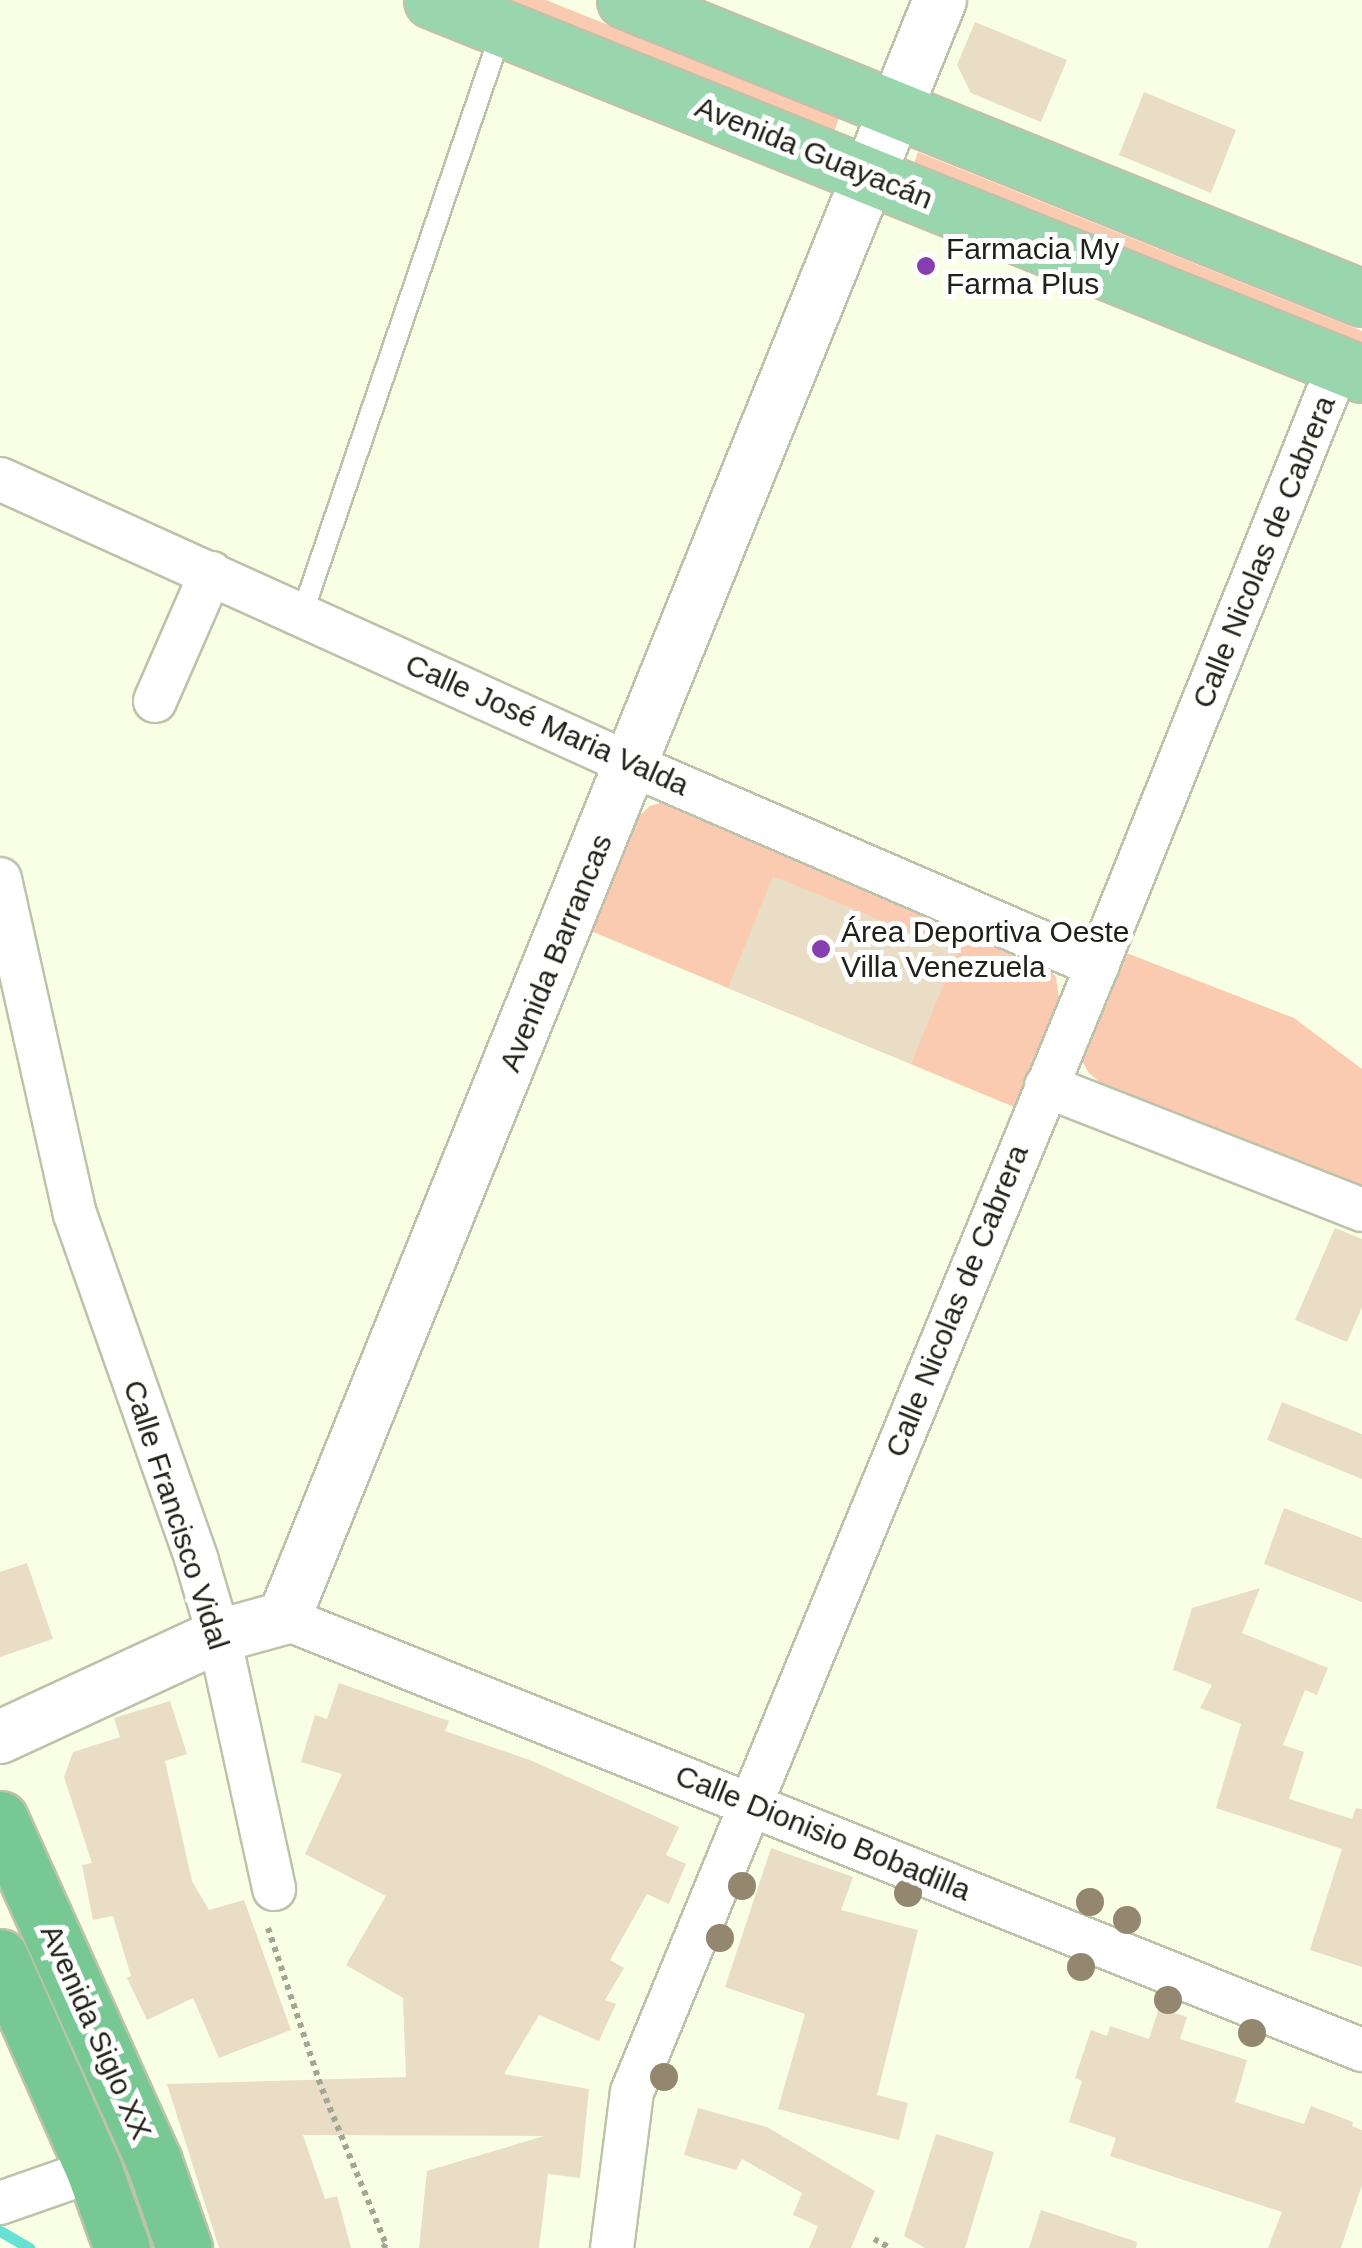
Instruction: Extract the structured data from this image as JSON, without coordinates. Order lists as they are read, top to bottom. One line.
{"streets":{"highway":["Avenida Siglo XX"],"main road":["Avenida Guayacán"],"street":["Calle Nicolas de Cabrera","Calle José Maria Valda","Avenida Barrancas","Calle Francisco Vidal","Calle Dionisio Bobadilla"]},"crossings":[["Avenida Guayacán","Calle Nicolas de Cabrera"],["Avenida Guayacán","Avenida Barrancas"],["Calle Nicolas de Cabrera","Calle José Maria Valda"],["Calle Nicolas de Cabrera","Calle Dionisio Bobadilla"],["Calle José Maria Valda","Avenida Barrancas"],["Avenida Barrancas","Calle Dionisio Bobadilla"]],"places":["Farmacia My Farma Plus","Área Deportiva Oeste Villa Venezuela"]}
